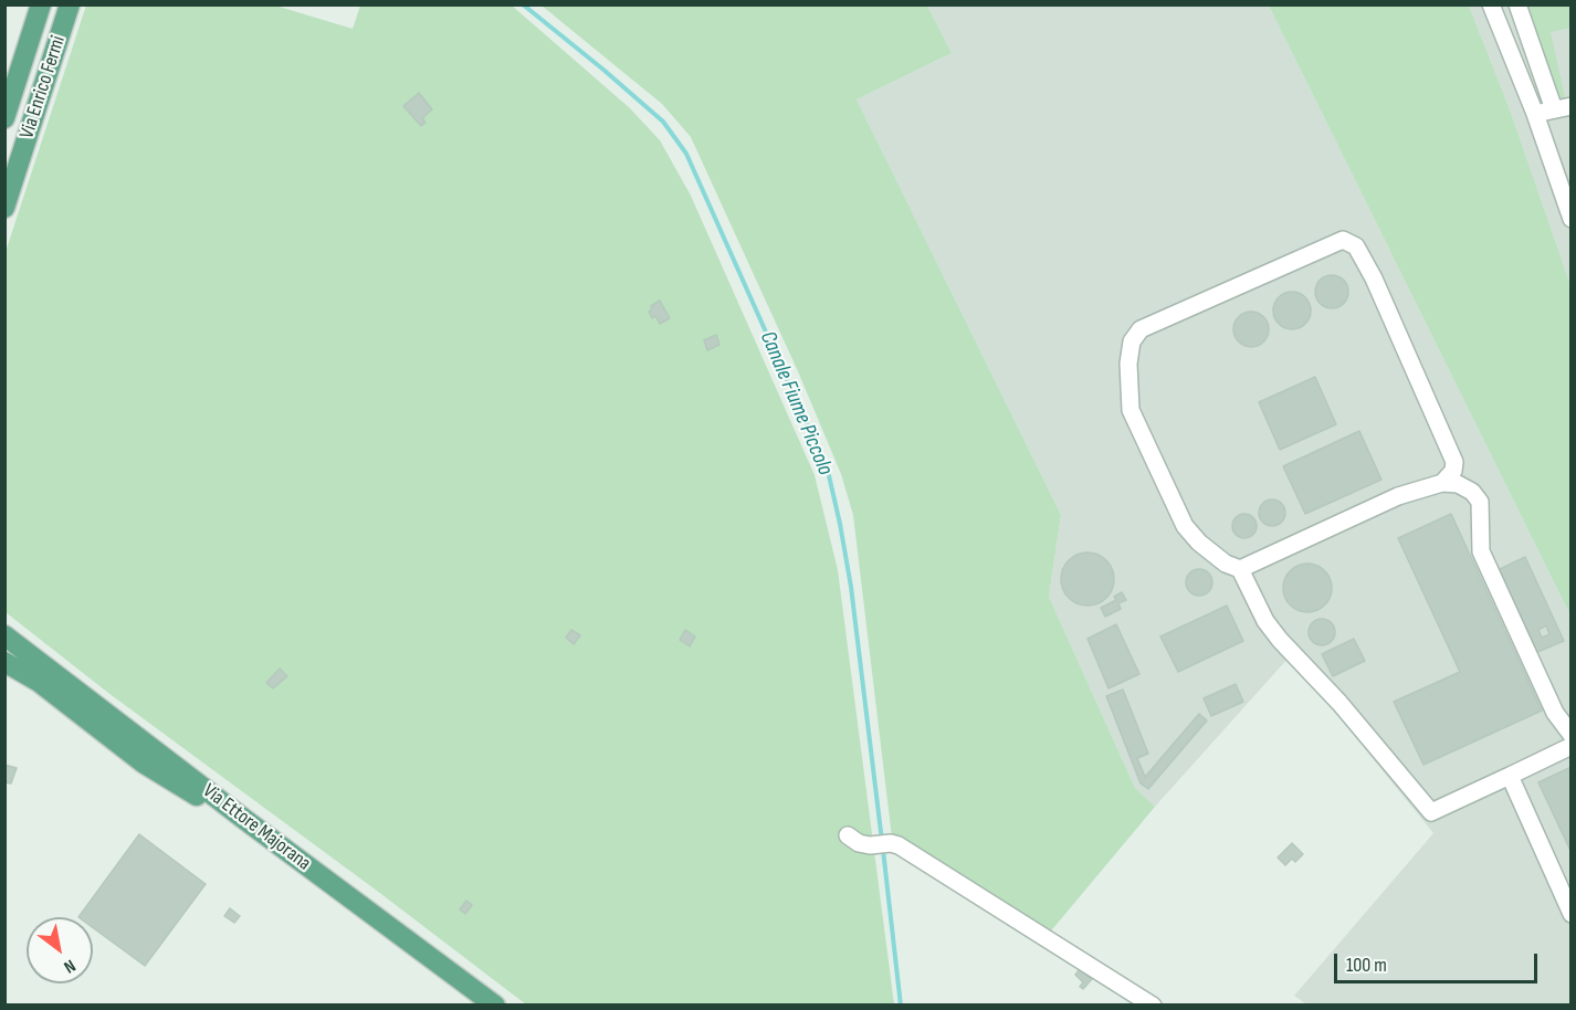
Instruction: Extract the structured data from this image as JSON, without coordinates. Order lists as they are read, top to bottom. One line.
{"streets":{"main road":["Via Enrico Fermi","Via Ettore Majorana"]},"water":["Canale Fiume Piccolo"],"scale_bar":"100 m","north":"bottom right"}
